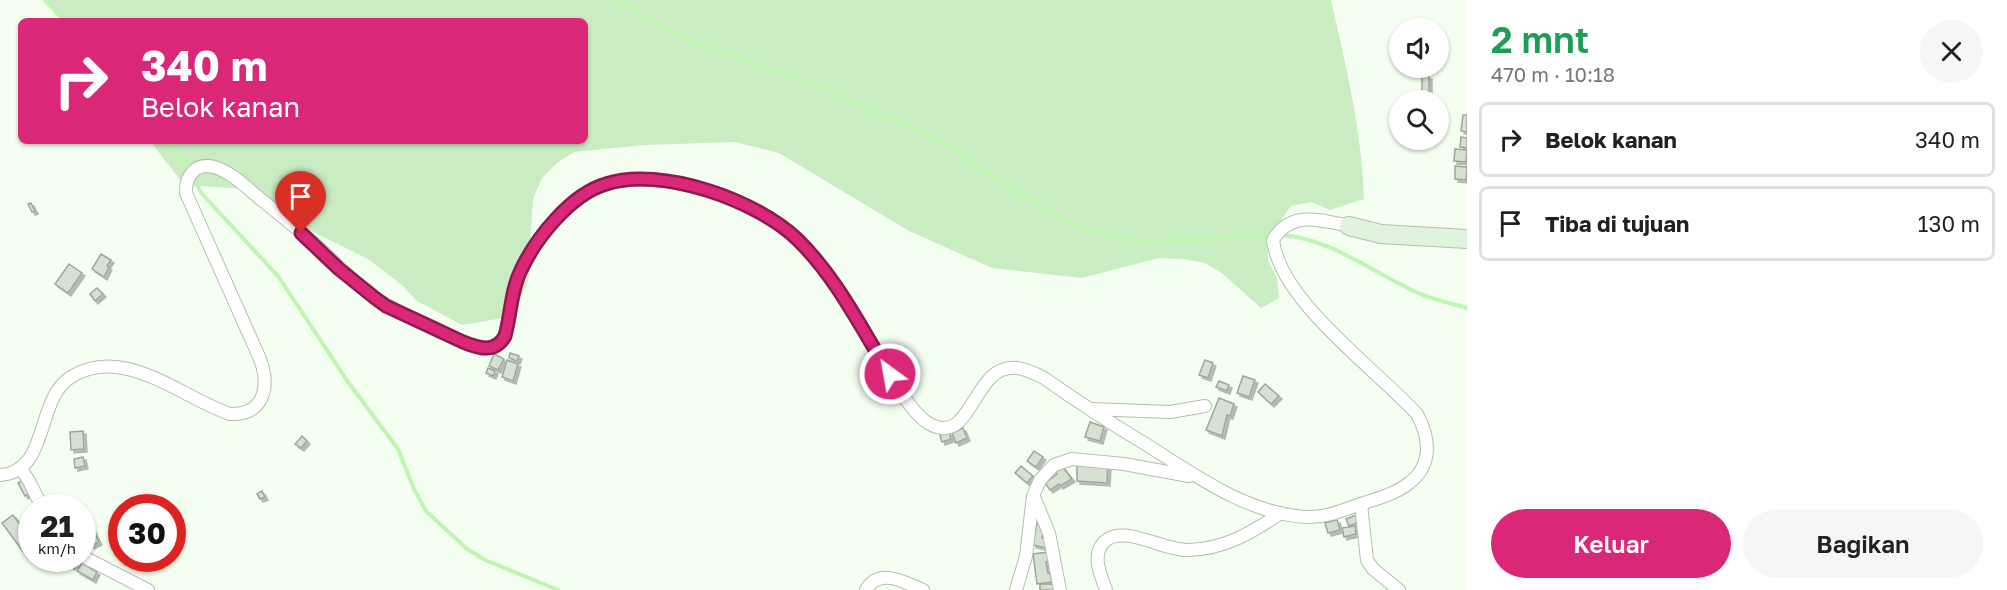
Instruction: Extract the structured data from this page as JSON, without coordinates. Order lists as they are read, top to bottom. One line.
{"page":{"heading":["2 mnt","470 m · 10:18"],"turn":["340 m","Belok kanan"],"list":[{"name":"Belok kanan","value":"340 m"},{"name":"Tiba di tujuan","value":"130 m"}],"speed":"21 km/h","limit":"30","buttons":["Keluar","Bagikan"]}}
